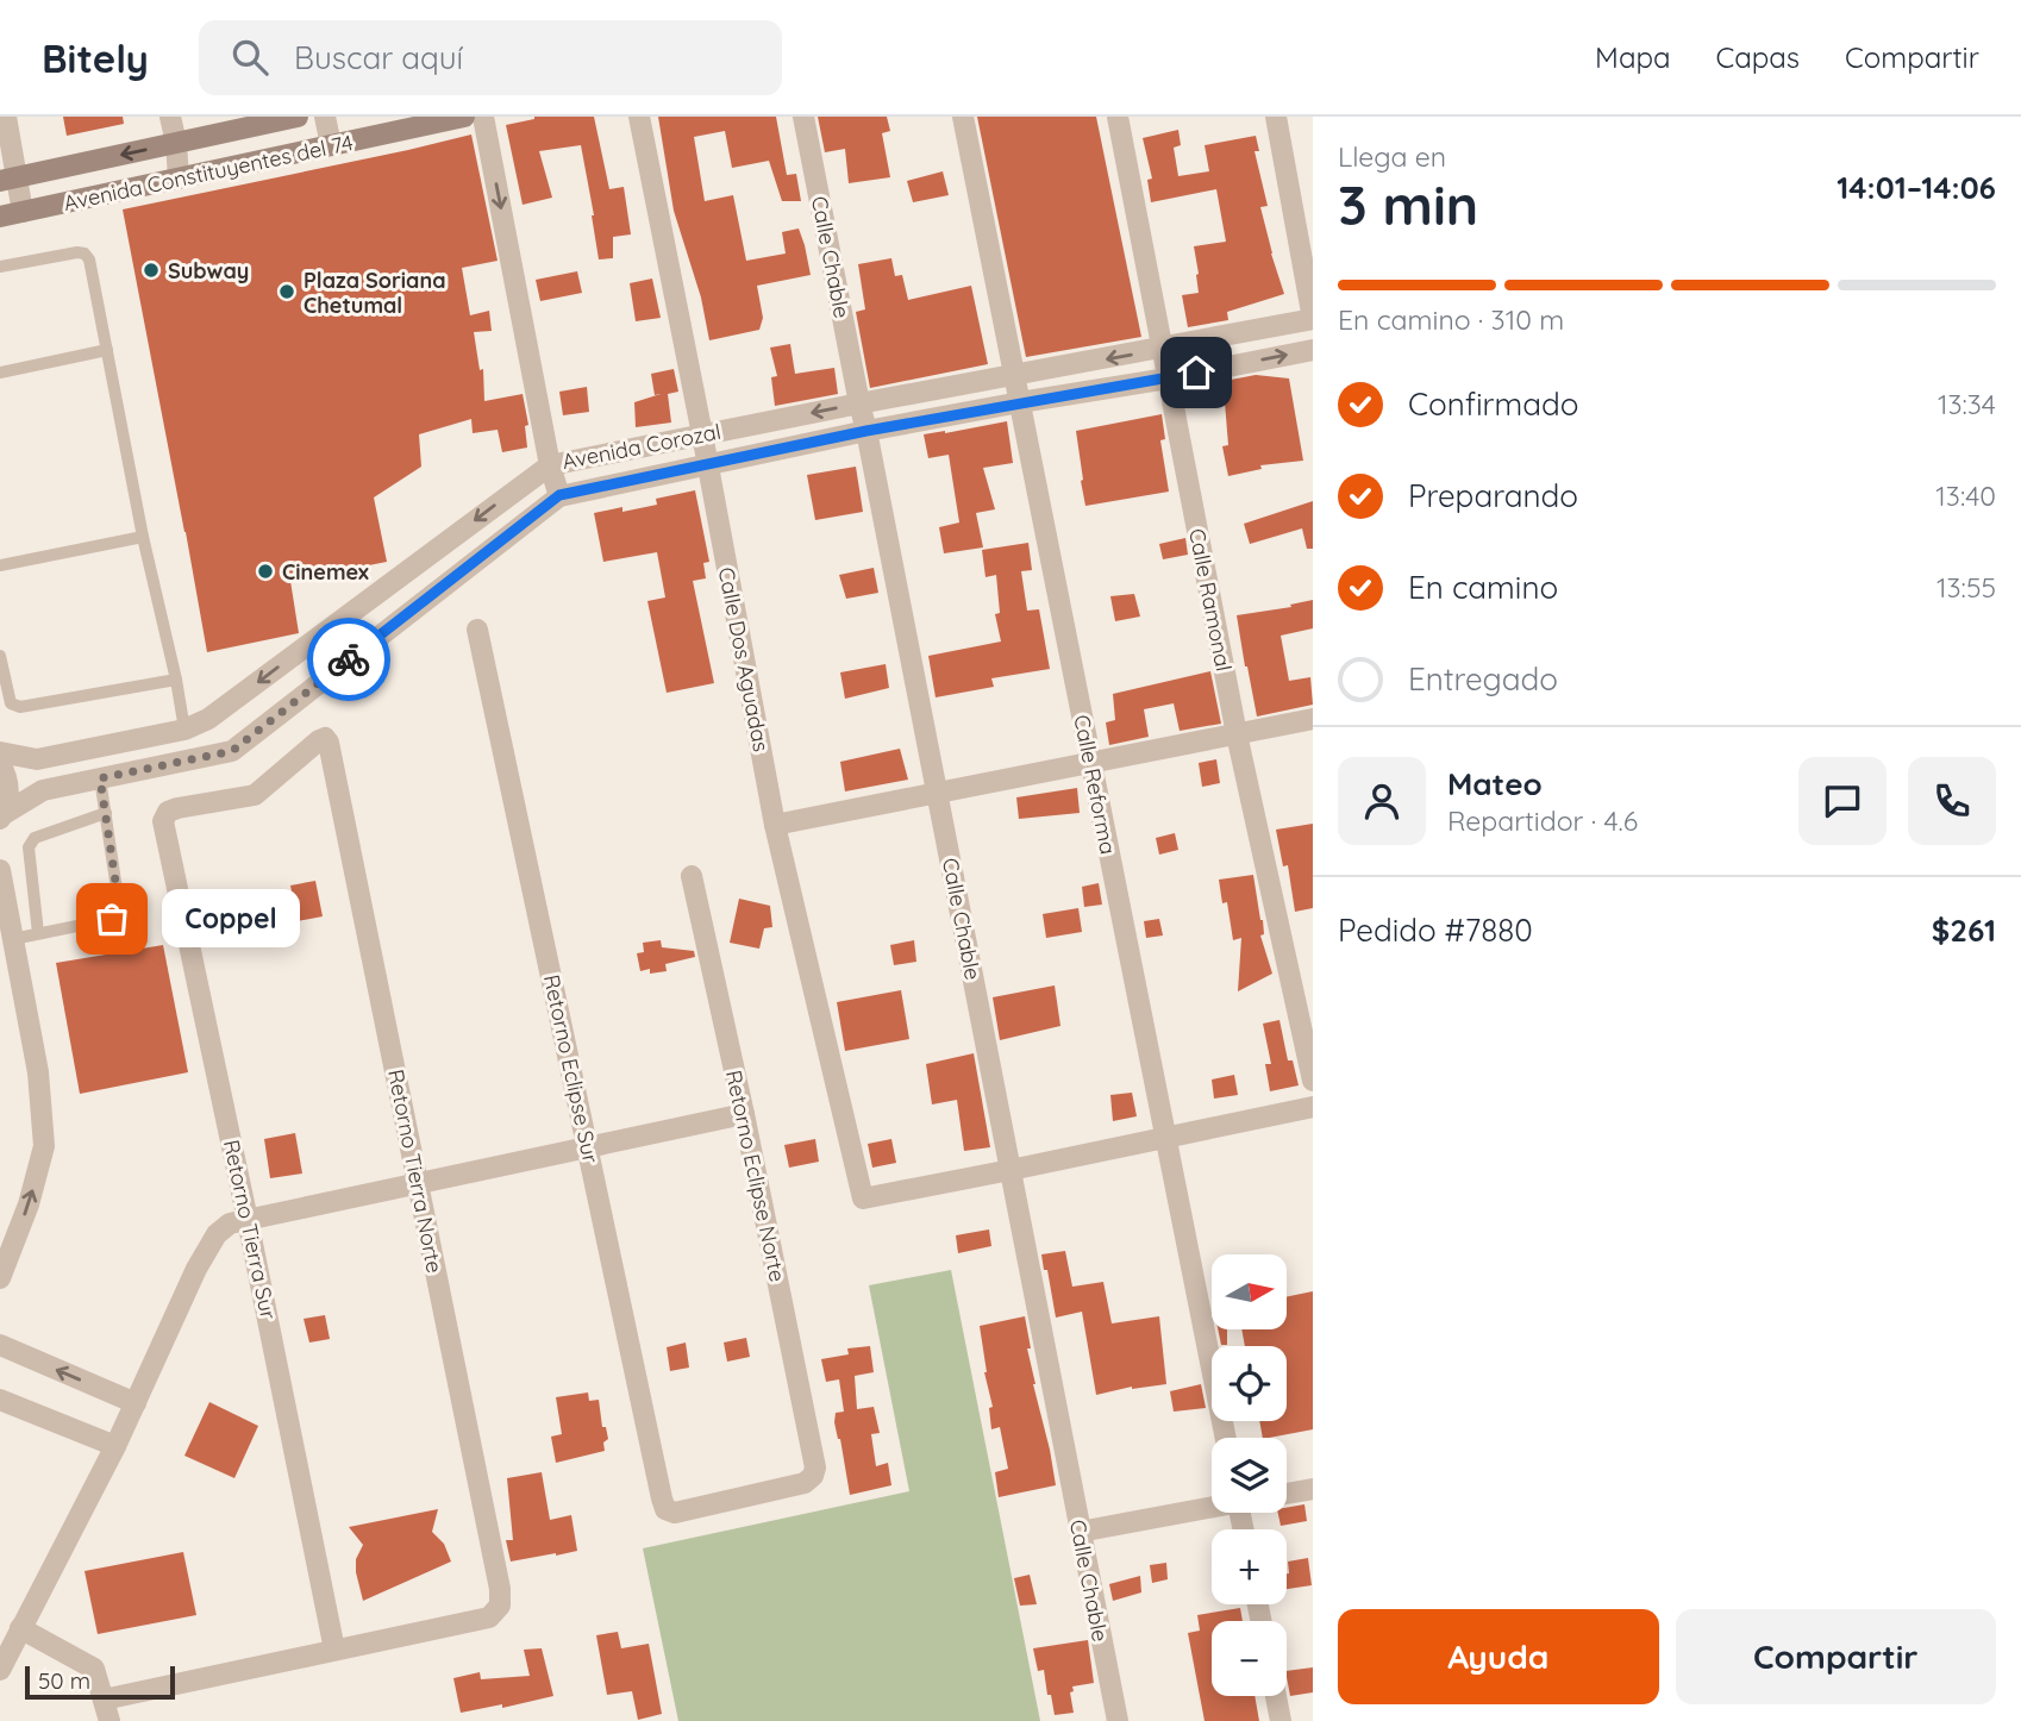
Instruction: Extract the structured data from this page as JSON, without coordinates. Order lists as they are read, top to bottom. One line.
{"streets":{"main road":["Avenida Constituyentes del 74"],"street":["Calle Chable","Avenida Corozal","Calle Ramonal","Calle Dos Aguadas","Calle Reforma","Retorno Eclipse Sur","Retorno Tierra Norte","Retorno Eclipse Norte","Retorno Tierra Sur"]},"crossings":[["Calle Chable","Avenida Corozal"],["Calle Chable","Calle Dos Aguadas"],["Avenida Corozal","Calle Ramonal"],["Avenida Corozal","Calle Dos Aguadas"],["Avenida Corozal","Calle Reforma"],["Retorno Eclipse Sur","Retorno Eclipse Norte"],["Retorno Tierra Norte","Retorno Tierra Sur"]],"places":["Subway","Plaza Soriana Chetumal","Cinemex","Coppel"],"scale_bar":"50 m","north":"right","page":{"header":"Bitely","search":"Buscar aquí","nav":["Mapa","Capas","Compartir"],"heading":["3 min","Llega en","14:01–14:06"],"panel":["Mateo","Repartidor · 4.6","Pedido #7880","$261"],"bar":"En camino · 310 m","list":[["Confirmado","13:34"],["Preparando","13:40"],["En camino","13:55"],"Entregado"],"bubble":"Coppel","map_buttons":["+","−"],"buttons":["Ayuda","Compartir"],"scale":"50 m"}}
